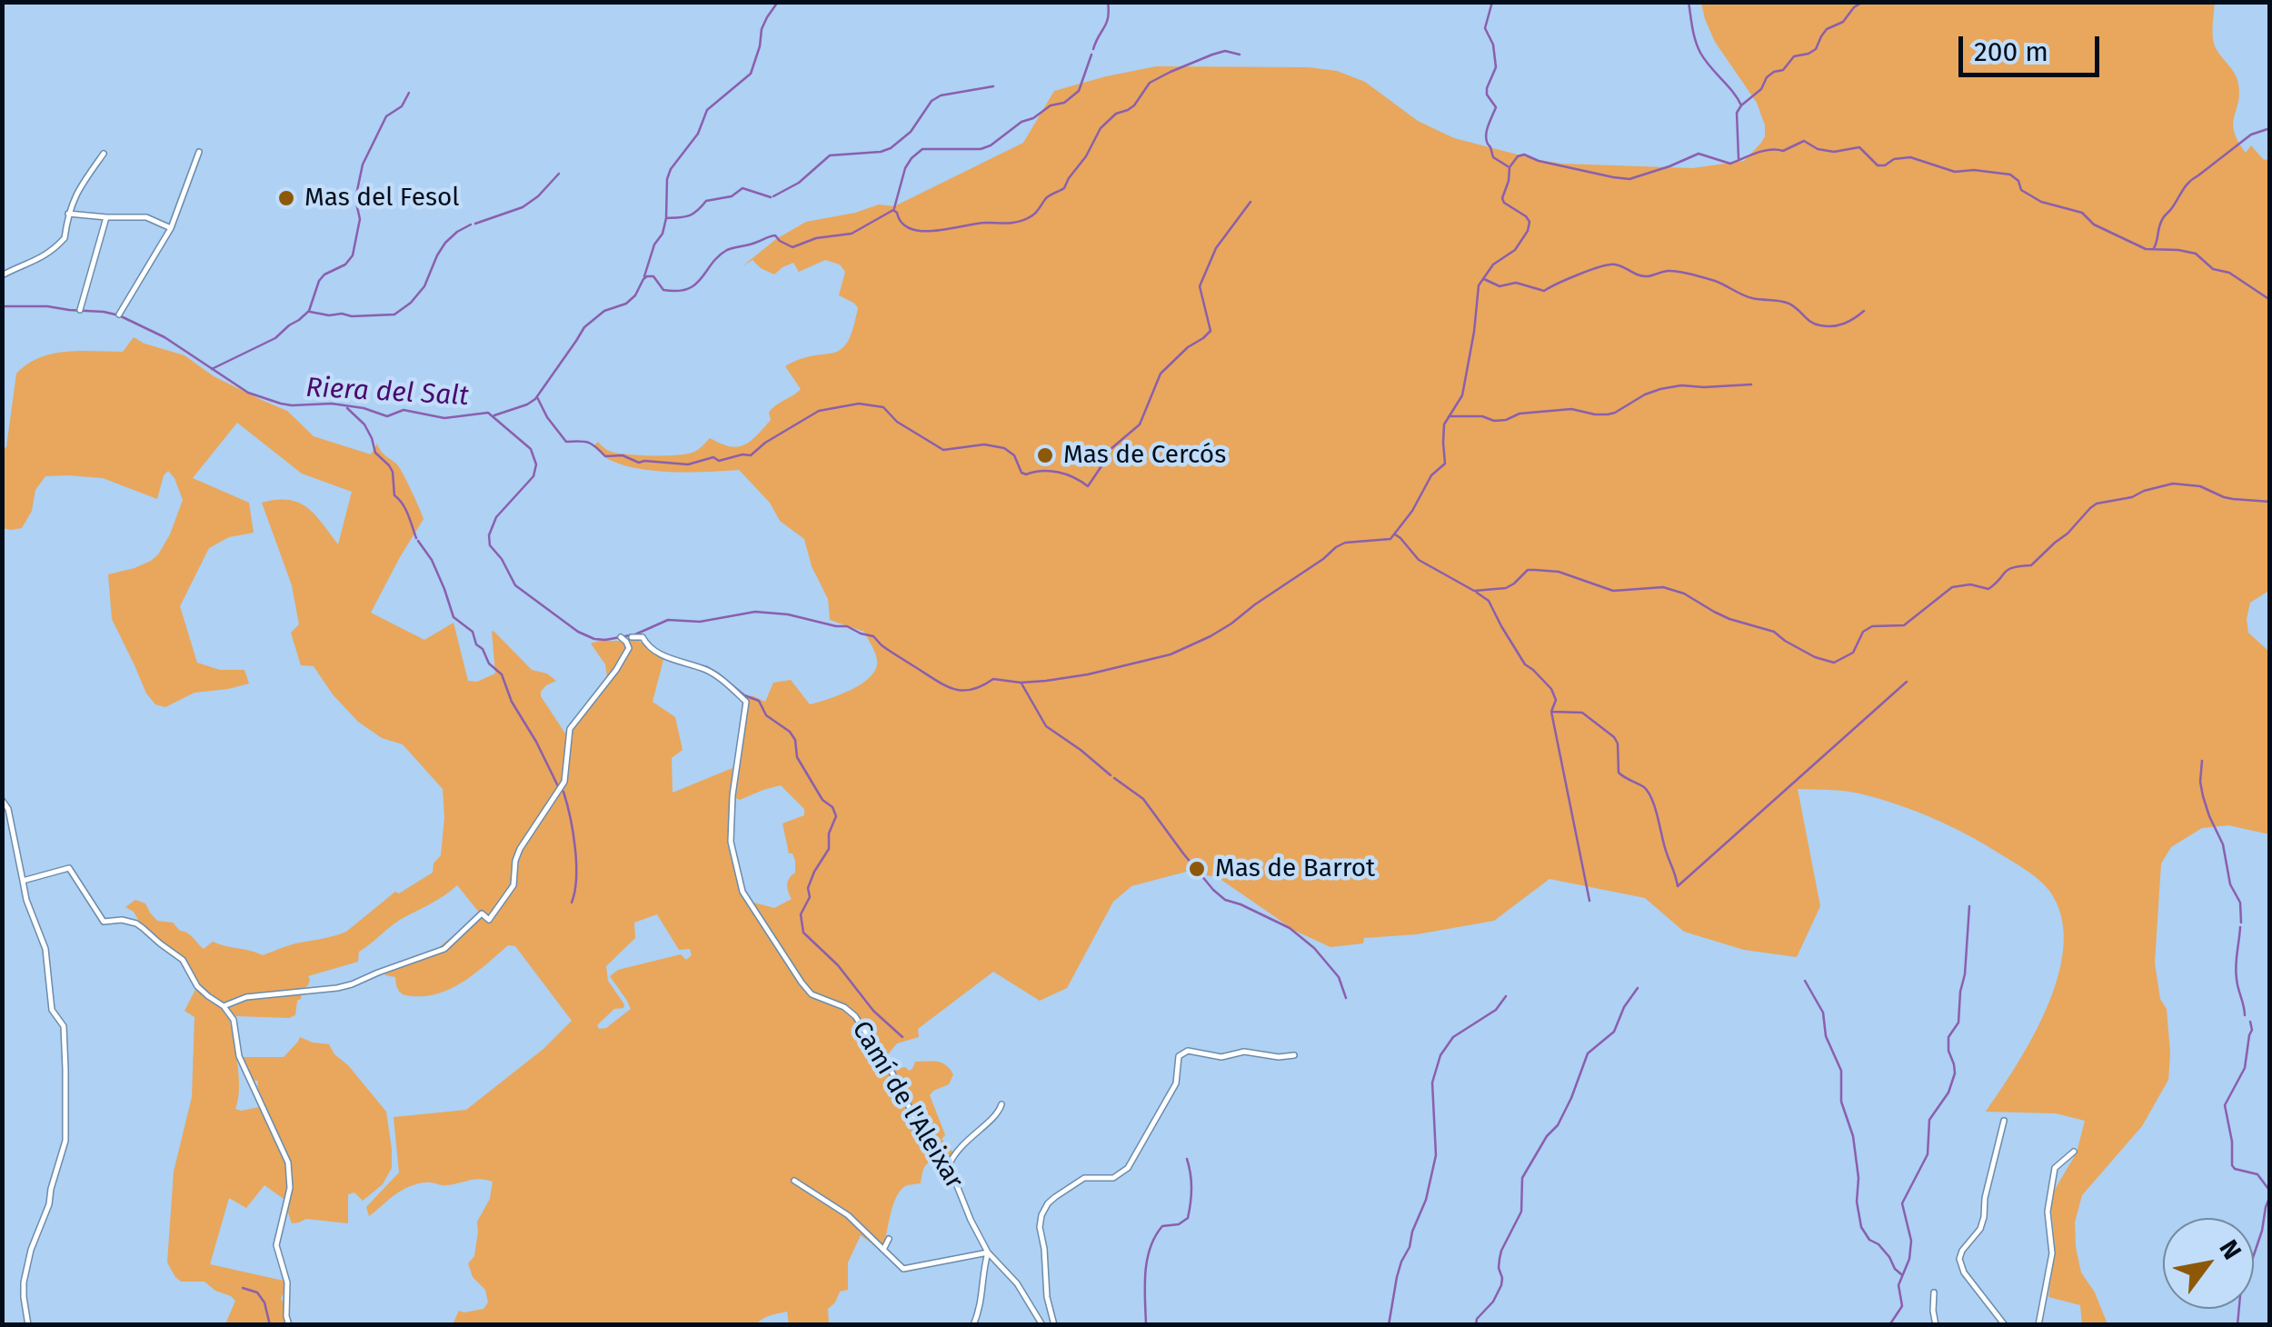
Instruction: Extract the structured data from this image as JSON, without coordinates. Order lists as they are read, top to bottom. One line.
{"streets":{"street":["Camí de l'Aleixar"]},"water":["Riera del Salt"],"places":["Mas del Fesol","Mas de Cercós","Mas de Barrot"],"scale_bar":"200 m","north":"top right"}
